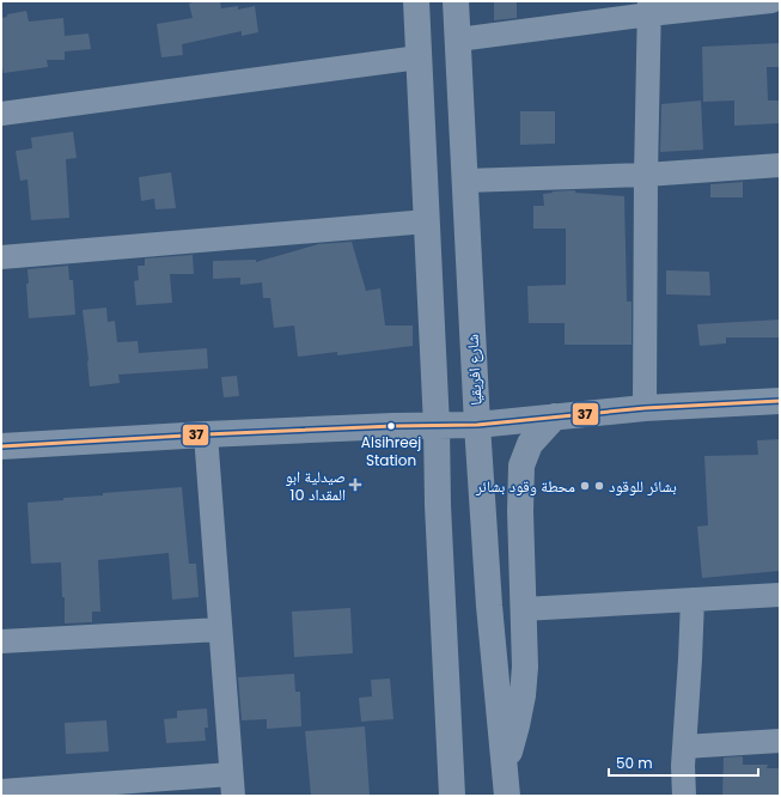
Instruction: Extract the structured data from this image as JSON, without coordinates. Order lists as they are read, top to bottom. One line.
{"streets":{"street":["شارع افريقيا"]},"places":{"other":["Alsihreej Station","محطة وقود بشائر","بشائر للوقود"],"health":["صيدلية ابو المقداد 10"]},"lines":["transit line 37"],"scale_bar":"50 m"}
